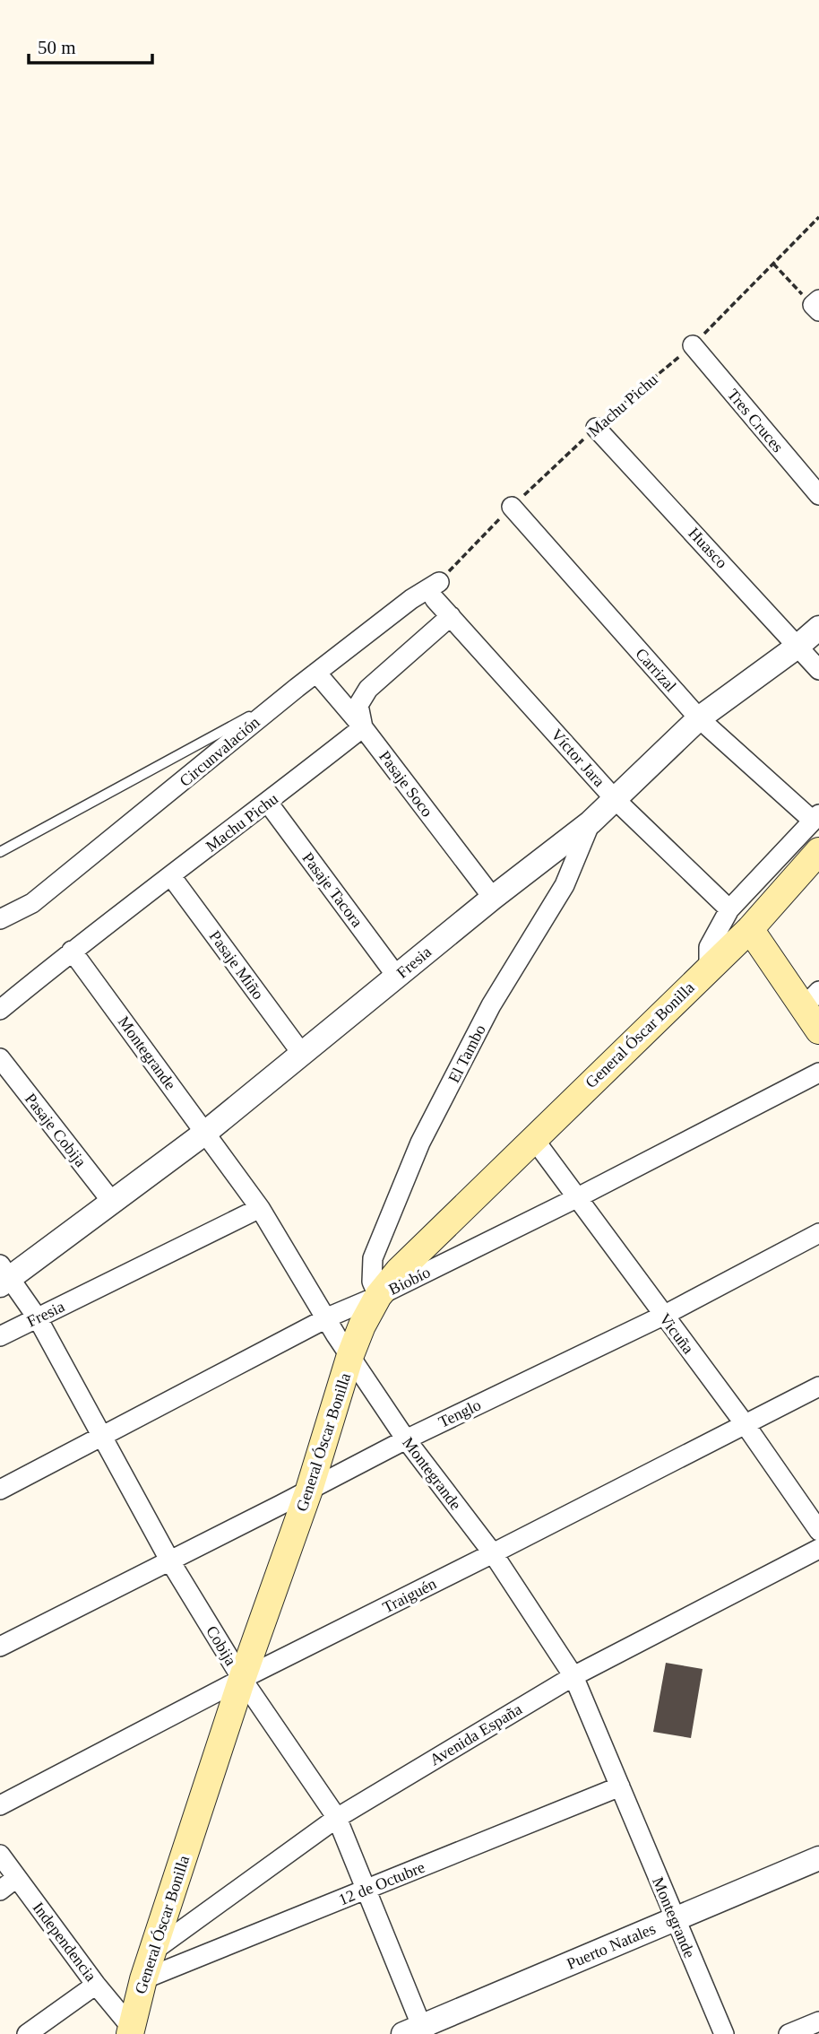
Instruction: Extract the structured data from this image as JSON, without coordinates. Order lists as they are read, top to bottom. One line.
{"streets":{"main road":["General Óscar Bonilla"],"street":["Machu Pichu","Tres Cruces","Huasco","Carrizal","Circunvalación","Víctor Jara","Pasaje Soco","Pasaje Tacora","Fresia","Pasaje Miño","Montegrande","El Tambo","Pasaje Cobija","Biobío","Vicuña","Tenglo","Traiguén","Cobija","Avenida España","12 de Octubre","Independencia","Puerto Natales"]},"crossings":[["Machu Pichu","Tres Cruces"],["Machu Pichu","Huasco"],["Machu Pichu","Carrizal"],["Machu Pichu","Circunvalación"],["Machu Pichu","Víctor Jara"],["Machu Pichu","Pasaje Soco"],["Machu Pichu","Pasaje Tacora"],["Machu Pichu","Pasaje Miño"],["Machu Pichu","Montegrande"],["Huasco","Fresia"],["Carrizal","Fresia"],["Carrizal","General Óscar Bonilla"],["Circunvalación","Víctor Jara"],["Circunvalación","Pasaje Soco"],["Víctor Jara","Fresia"],["Víctor Jara","General Óscar Bonilla"],["Pasaje Soco","Fresia"],["Pasaje Tacora","Fresia"],["Fresia","Pasaje Miño"],["Fresia","Montegrande"],["Fresia","El Tambo"],["Fresia","Pasaje Cobija"],["Fresia","Cobija"],["General Óscar Bonilla","Montegrande"],["General Óscar Bonilla","El Tambo"],["General Óscar Bonilla","Biobío"],["General Óscar Bonilla","Vicuña"],["General Óscar Bonilla","Tenglo"],["General Óscar Bonilla","Traiguén"],["General Óscar Bonilla","Cobija"],["General Óscar Bonilla","Avenida España"],["General Óscar Bonilla","12 de Octubre"],["General Óscar Bonilla","Independencia"],["Montegrande","Biobío"],["Montegrande","Tenglo"],["Montegrande","Traiguén"],["Montegrande","Avenida España"],["Montegrande","12 de Octubre"],["Montegrande","Puerto Natales"],["El Tambo","Biobío"],["Biobío","Vicuña"],["Biobío","Cobija"],["Vicuña","Tenglo"],["Vicuña","Traiguén"],["Tenglo","Cobija"],["Traiguén","Cobija"],["Cobija","Avenida España"],["Cobija","12 de Octubre"],["Cobija","Puerto Natales"]],"scale_bar":"50 m"}
